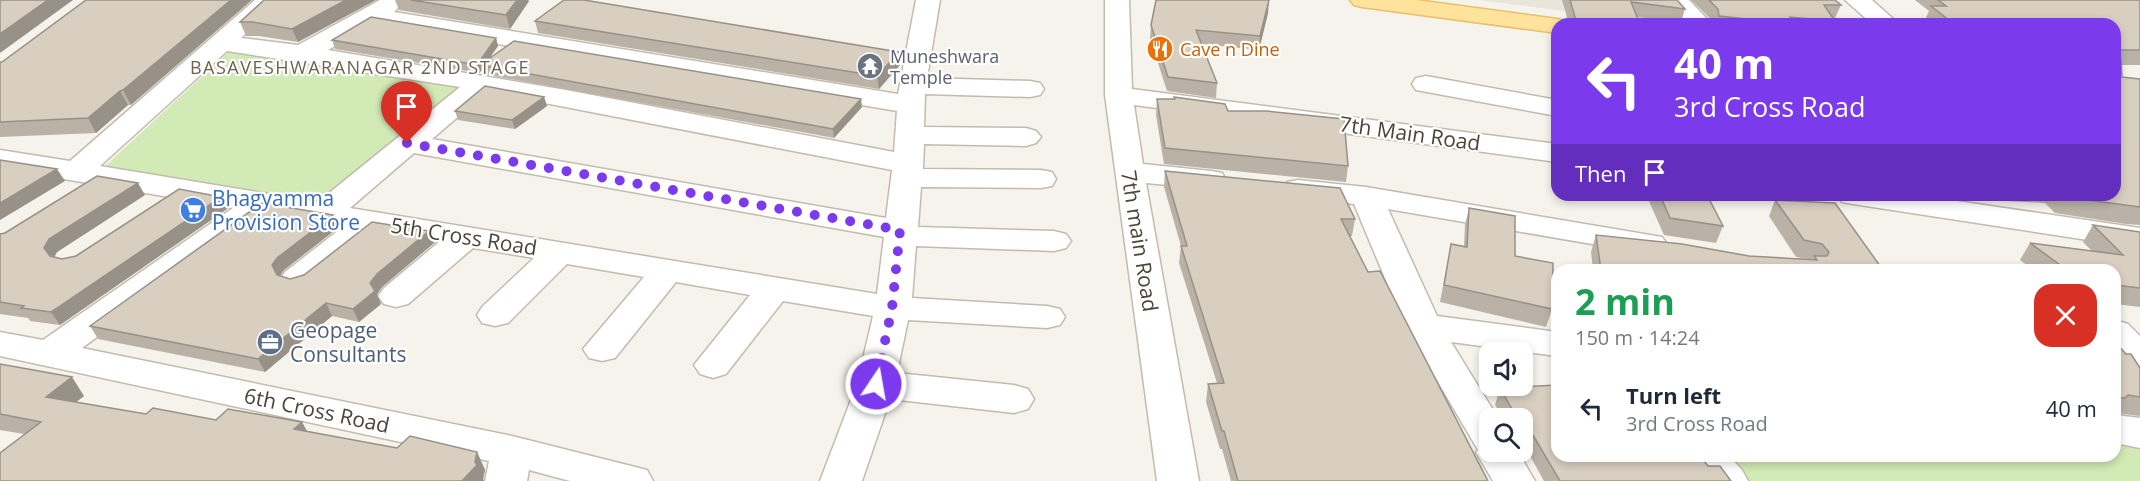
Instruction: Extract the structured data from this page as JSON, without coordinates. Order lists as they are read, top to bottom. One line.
{"streets":{"street":["7th Main Road","5th Cross Road","7th main Road","6th Cross Road"]},"crossings":[["7th Main Road","7th main Road"]],"districts":["BASAVESHWARANAGAR 2ND STAGE"],"places":{"restaurant":["Cave n Dine"],"temple":["Muneshwara Temple"],"supermarket":["Bhagyamma Provision Store"],"office":["Geopage Consultants"]},"page":{"turn":["40 m","3rd Cross Road"],"then":"Then","heading":["2 min","150 m · 14:24"],"list":[{"name":"Turn left","note":"3rd Cross Road","value":"40 m"}]}}
